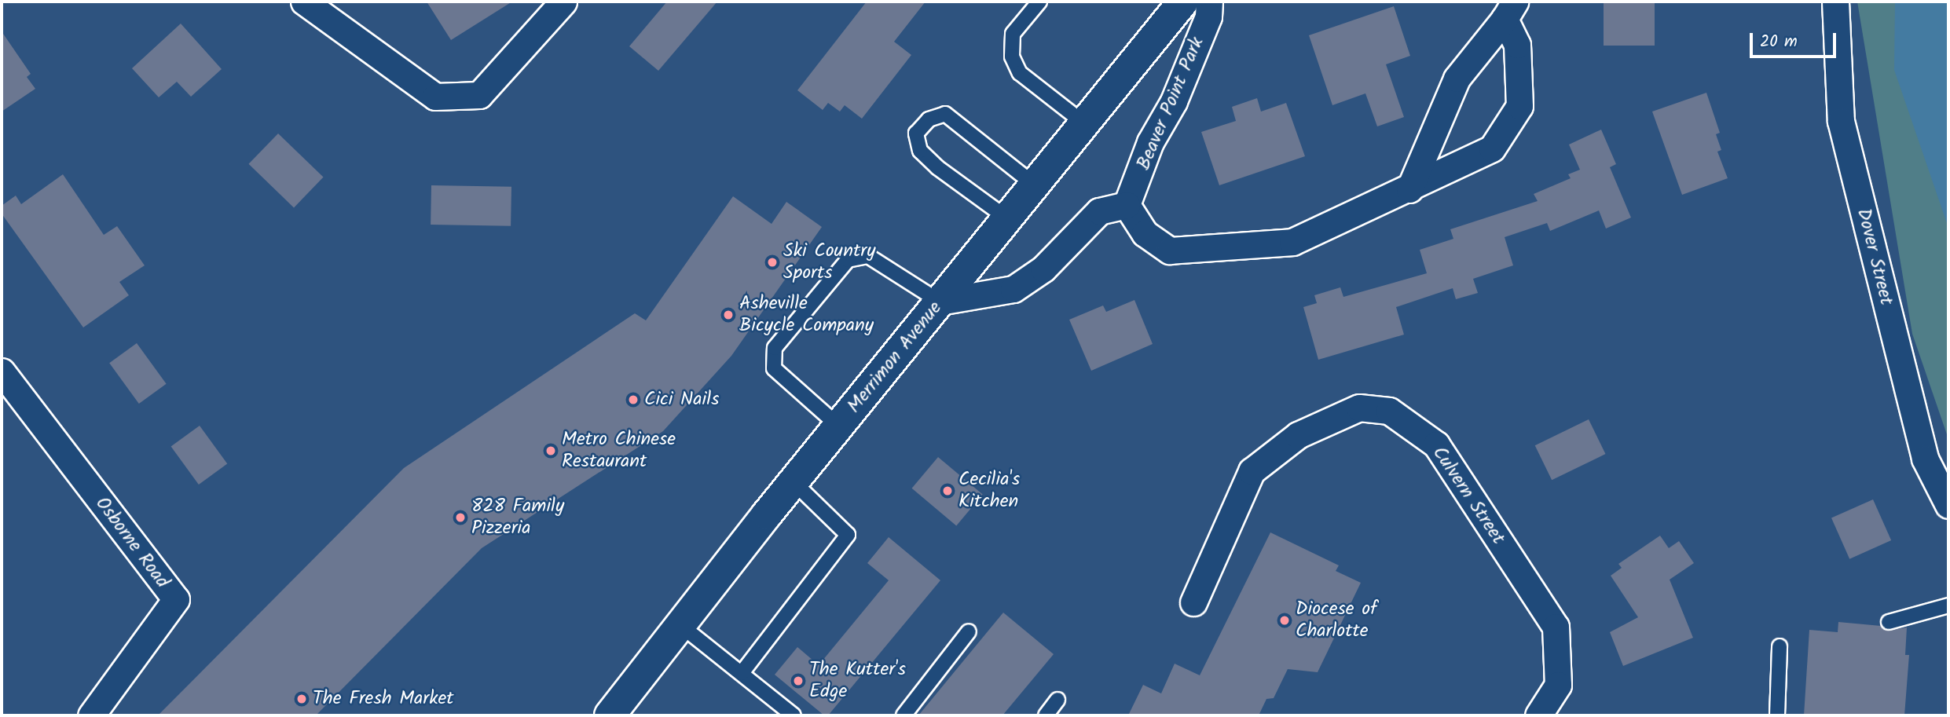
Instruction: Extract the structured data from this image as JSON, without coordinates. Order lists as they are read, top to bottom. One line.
{"streets":{"main road":["Merrimon Avenue"],"street":["Beaver Point Park","Dover Street","Culvern Street","Osborne Road"]},"places":["Ski Country Sports","Asheville Bicycle Company","Cici Nails","Metro Chinese Restaurant","Cecilia's Kitchen","828 Family Pizzeria","Diocese of Charlotte","The Kutter's Edge","The Fresh Market"],"scale_bar":"20 m"}
